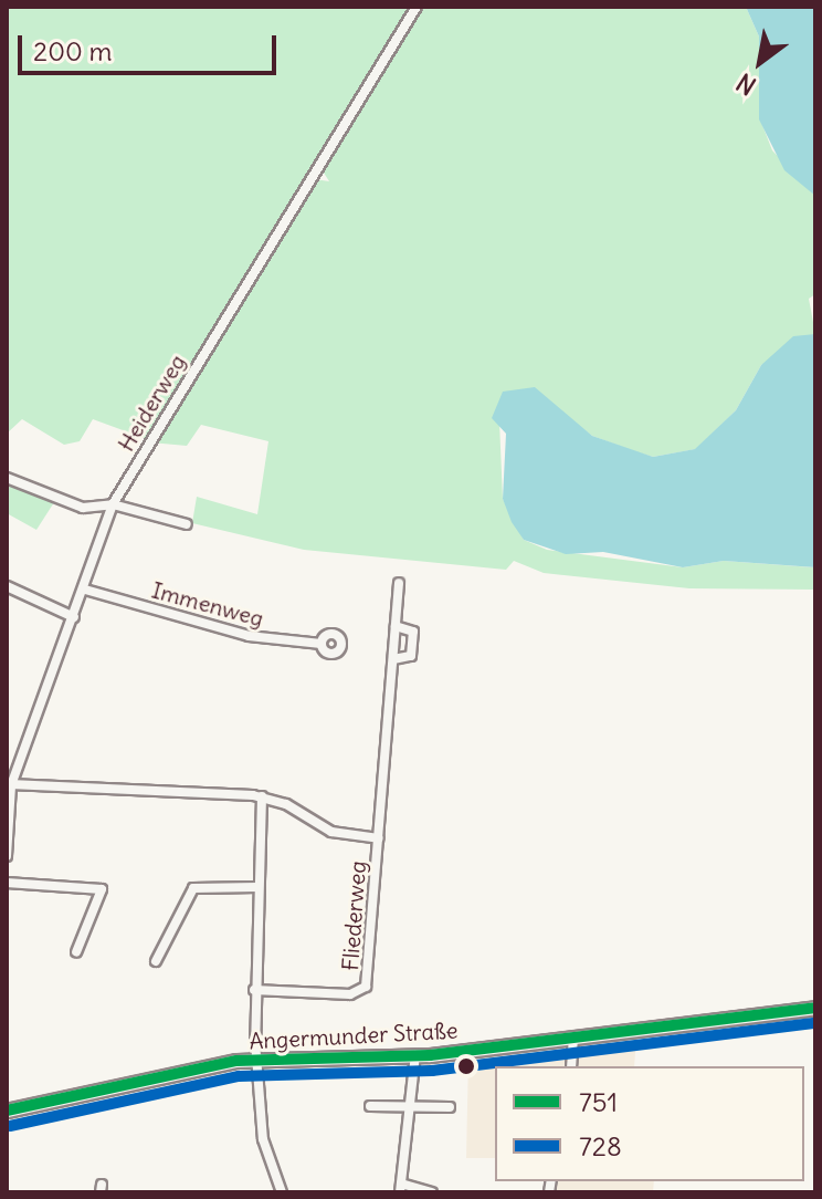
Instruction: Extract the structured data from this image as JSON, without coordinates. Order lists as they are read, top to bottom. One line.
{"streets":{"main road":["Angermunder Straße"],"street":["Heiderweg","Immenweg","Fliederweg"]},"crossings":[["Heiderweg","Immenweg"]],"lines":["transit line 751","transit line 728"],"legend":["751","728"],"scale_bar":"200 m","north":"bottom left"}
